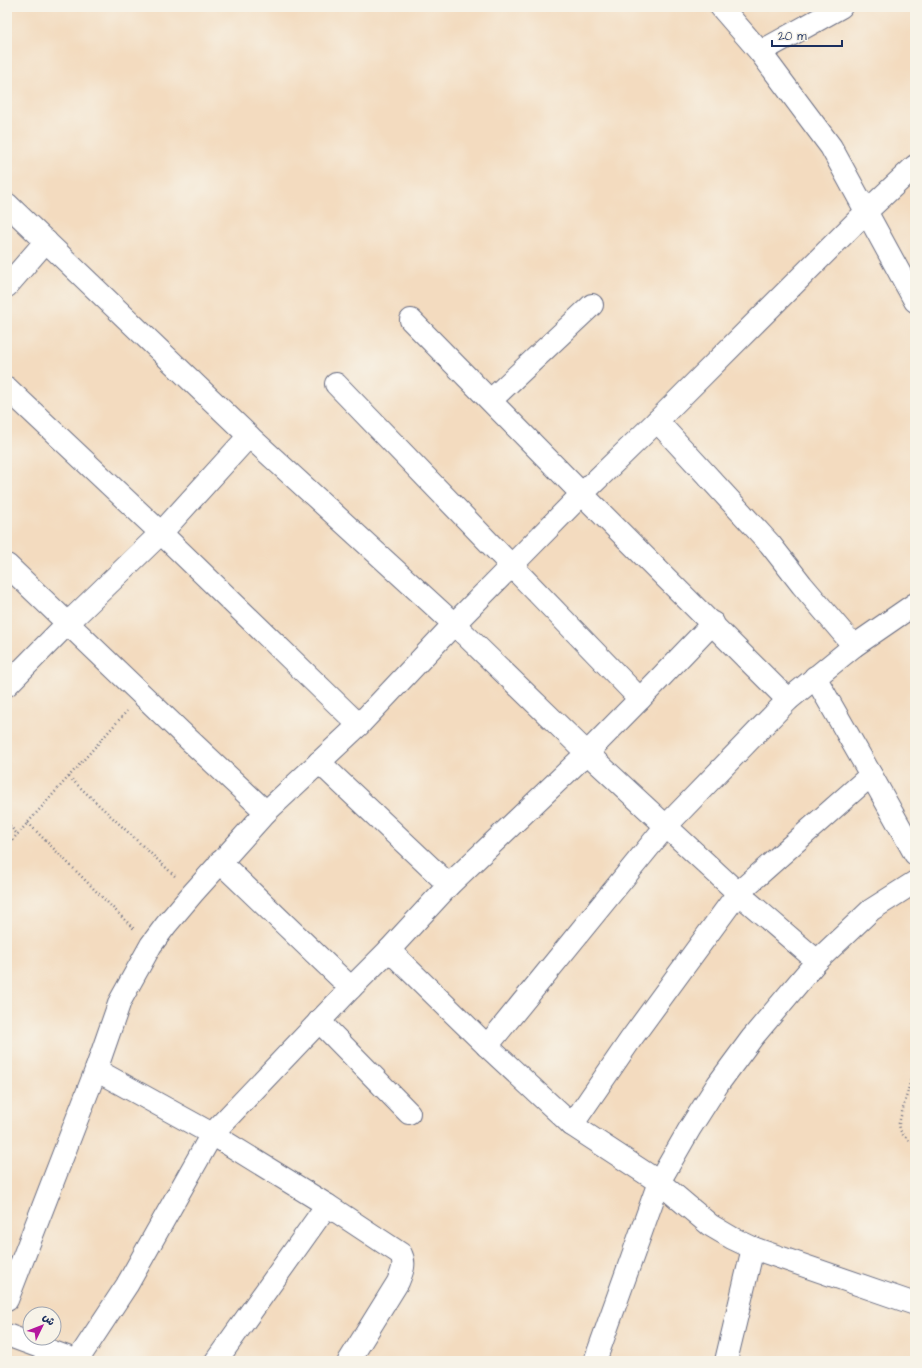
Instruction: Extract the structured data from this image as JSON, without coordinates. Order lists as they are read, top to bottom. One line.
{"scale_bar":"20 m","north":"top right"}
